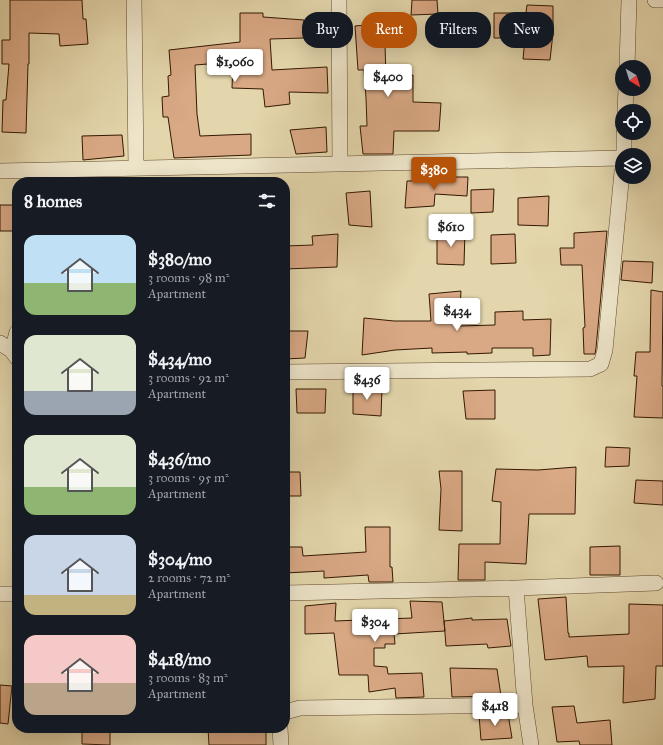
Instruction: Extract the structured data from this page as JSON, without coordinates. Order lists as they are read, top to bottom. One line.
{"north":"bottom right","page":{"chip":["Buy","Rent","Filters","New"],"price":["$1,060","$400","$380","$610","$434","$436","$304","$418"],"heading":"8 homes","list":[{"name":"$380/mo","note":"3 rooms · 98 m² · Apartment"},{"name":"$434/mo","note":"3 rooms · 92 m² · Apartment"},{"name":"$436/mo","note":"3 rooms · 95 m² · Apartment"},{"name":"$304/mo","note":"2 rooms · 72 m² · Apartment"},{"name":"$418/mo","note":"3 rooms · 83 m² · Apartment"}]}}
